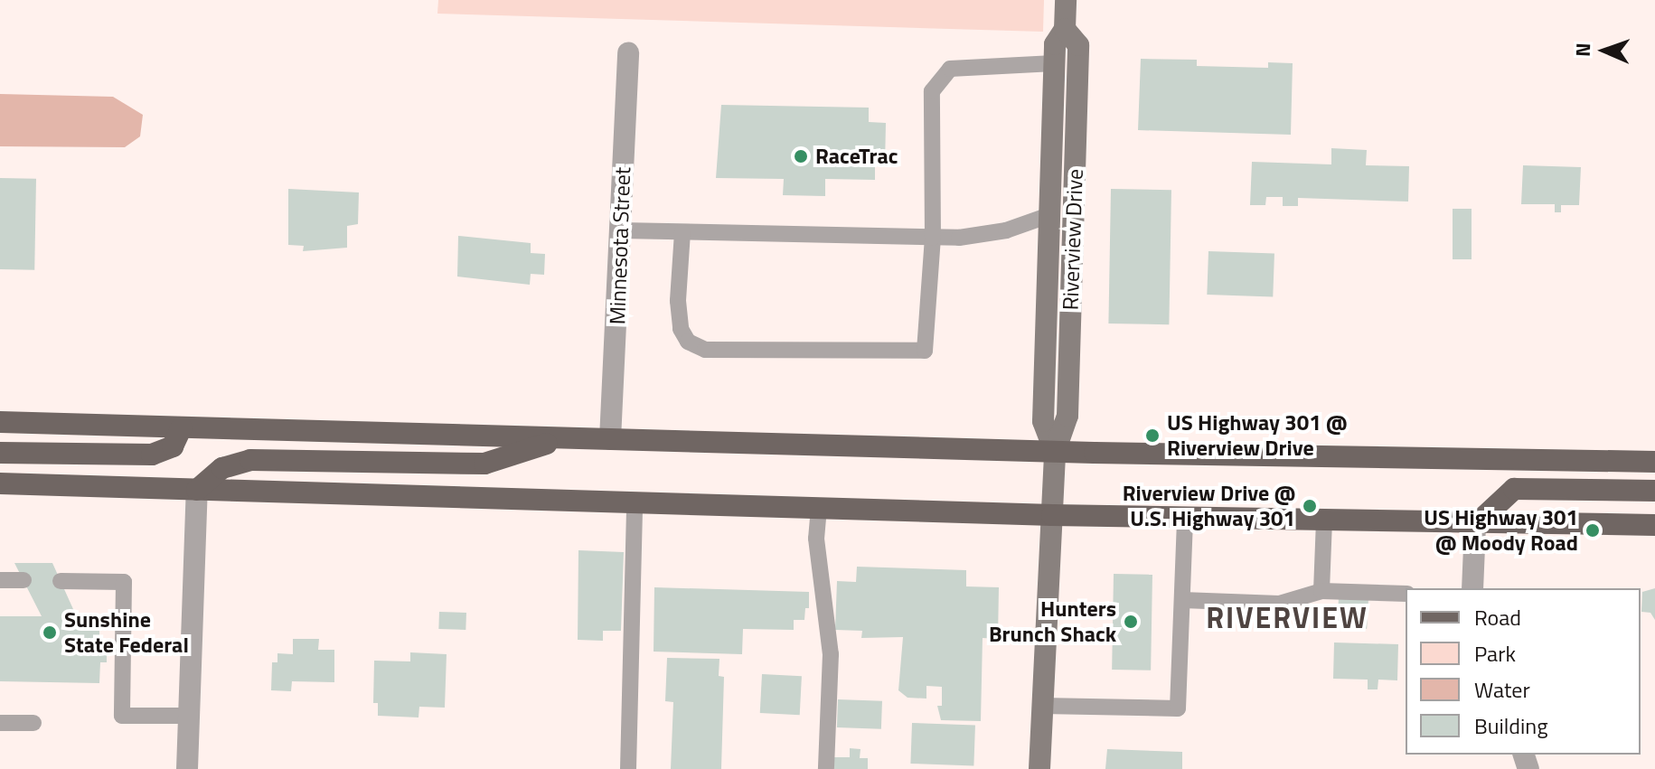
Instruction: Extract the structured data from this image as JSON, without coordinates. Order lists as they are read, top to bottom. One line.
{"streets":{"street":["Riverview Drive","Minnesota Street"]},"districts":["RIVERVIEW"],"places":["RaceTrac","US Highway 301 @ Riverview Drive","Riverview Drive @ U.S. Highway 301","US Highway 301 @ Moody Road","Hunters Brunch Shack","Sunshine State Federal"],"legend":["Road","Park","Water","Building"],"north":"left"}
